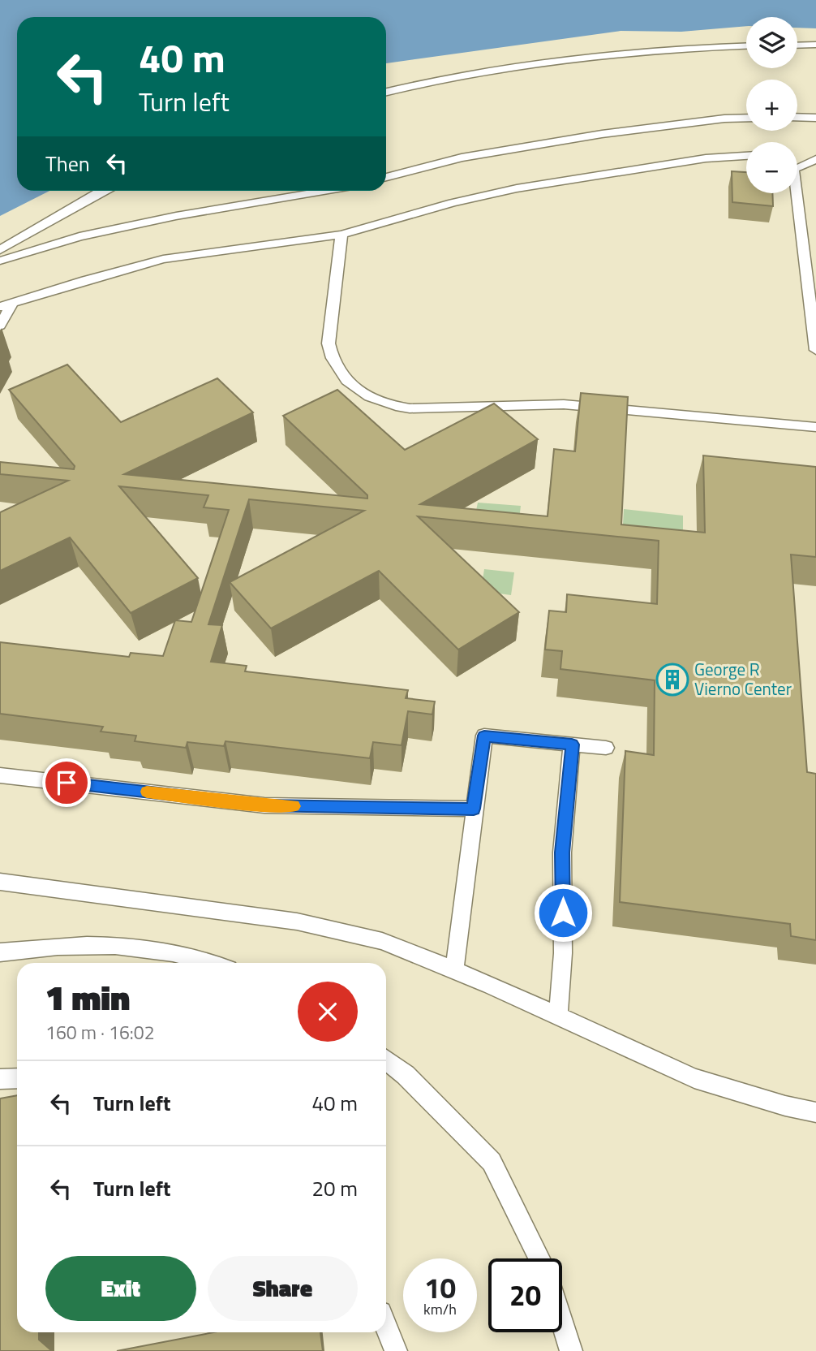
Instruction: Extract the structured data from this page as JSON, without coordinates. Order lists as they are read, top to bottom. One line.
{"places":{"building":["George R Vierno Center"]},"page":{"map_buttons":["+","−"],"turn":["40 m","Turn left"],"then":"Then","heading":["1 min","160 m · 16:02"],"list":[{"name":"Turn left","value":"40 m"},{"name":"Turn left","value":"20 m"}],"buttons":["Exit","Share"],"speed":"10 km/h","limit":"20"}}
